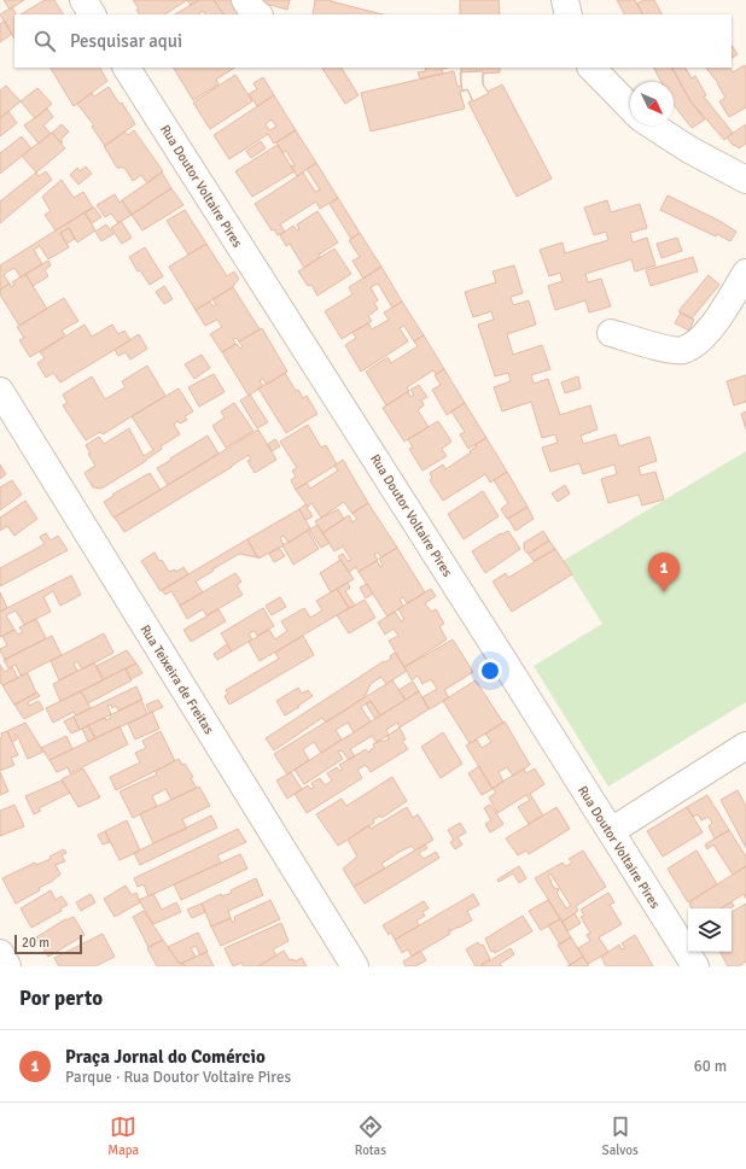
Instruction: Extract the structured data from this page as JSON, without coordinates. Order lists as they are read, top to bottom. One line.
{"streets":{"street":["Rua Doutor Voltaire Pires","Rua Teixeira de Freitas"]},"scale_bar":"20 m","north":"bottom right","page":{"search":"Pesquisar aqui","pins":"1","scale":"20 m","heading":"Por perto","list":[{"mark":"1","name":"Praça Jornal do Comércio","note":"Parque · Rua Doutor Voltaire Pires","value":"60 m"}],"nav":["Mapa","Rotas","Salvos"]}}
